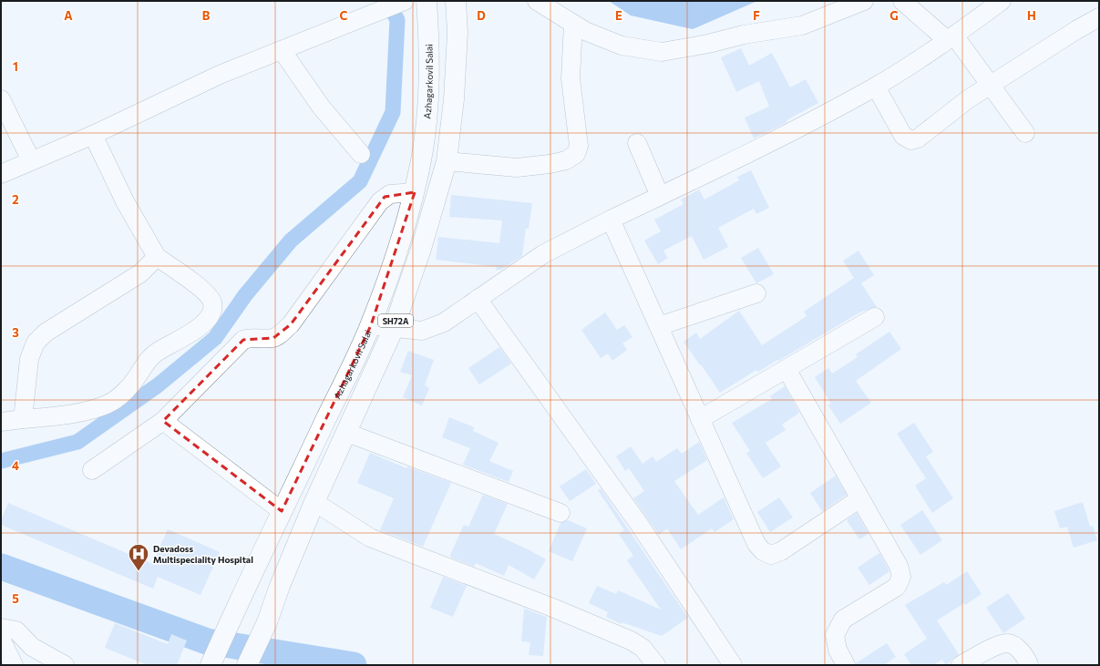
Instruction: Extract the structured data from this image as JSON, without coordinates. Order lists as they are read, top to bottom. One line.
{"streets":{"main road":["Azhagarkovil Salai","SH72A"]},"places":{"hospital":["Devadoss Multispeciality Hospital"]},"grid":{"columns":["A","B","C","D","E","F","G","H"],"rows":["1","2","3","4","5"]}}
